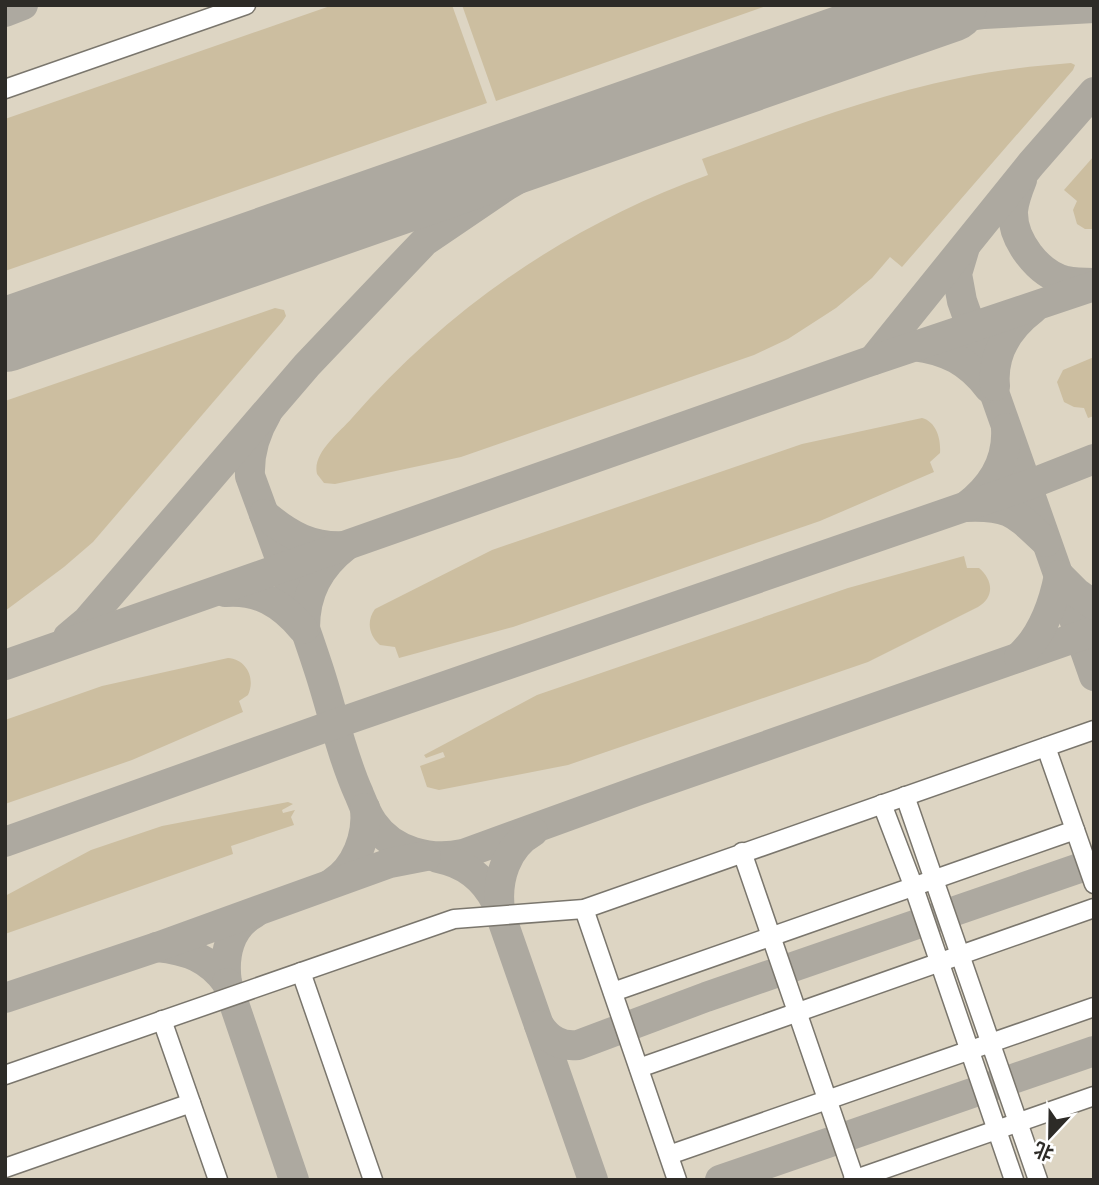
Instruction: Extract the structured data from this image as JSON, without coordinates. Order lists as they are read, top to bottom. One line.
{"north":"bottom"}
